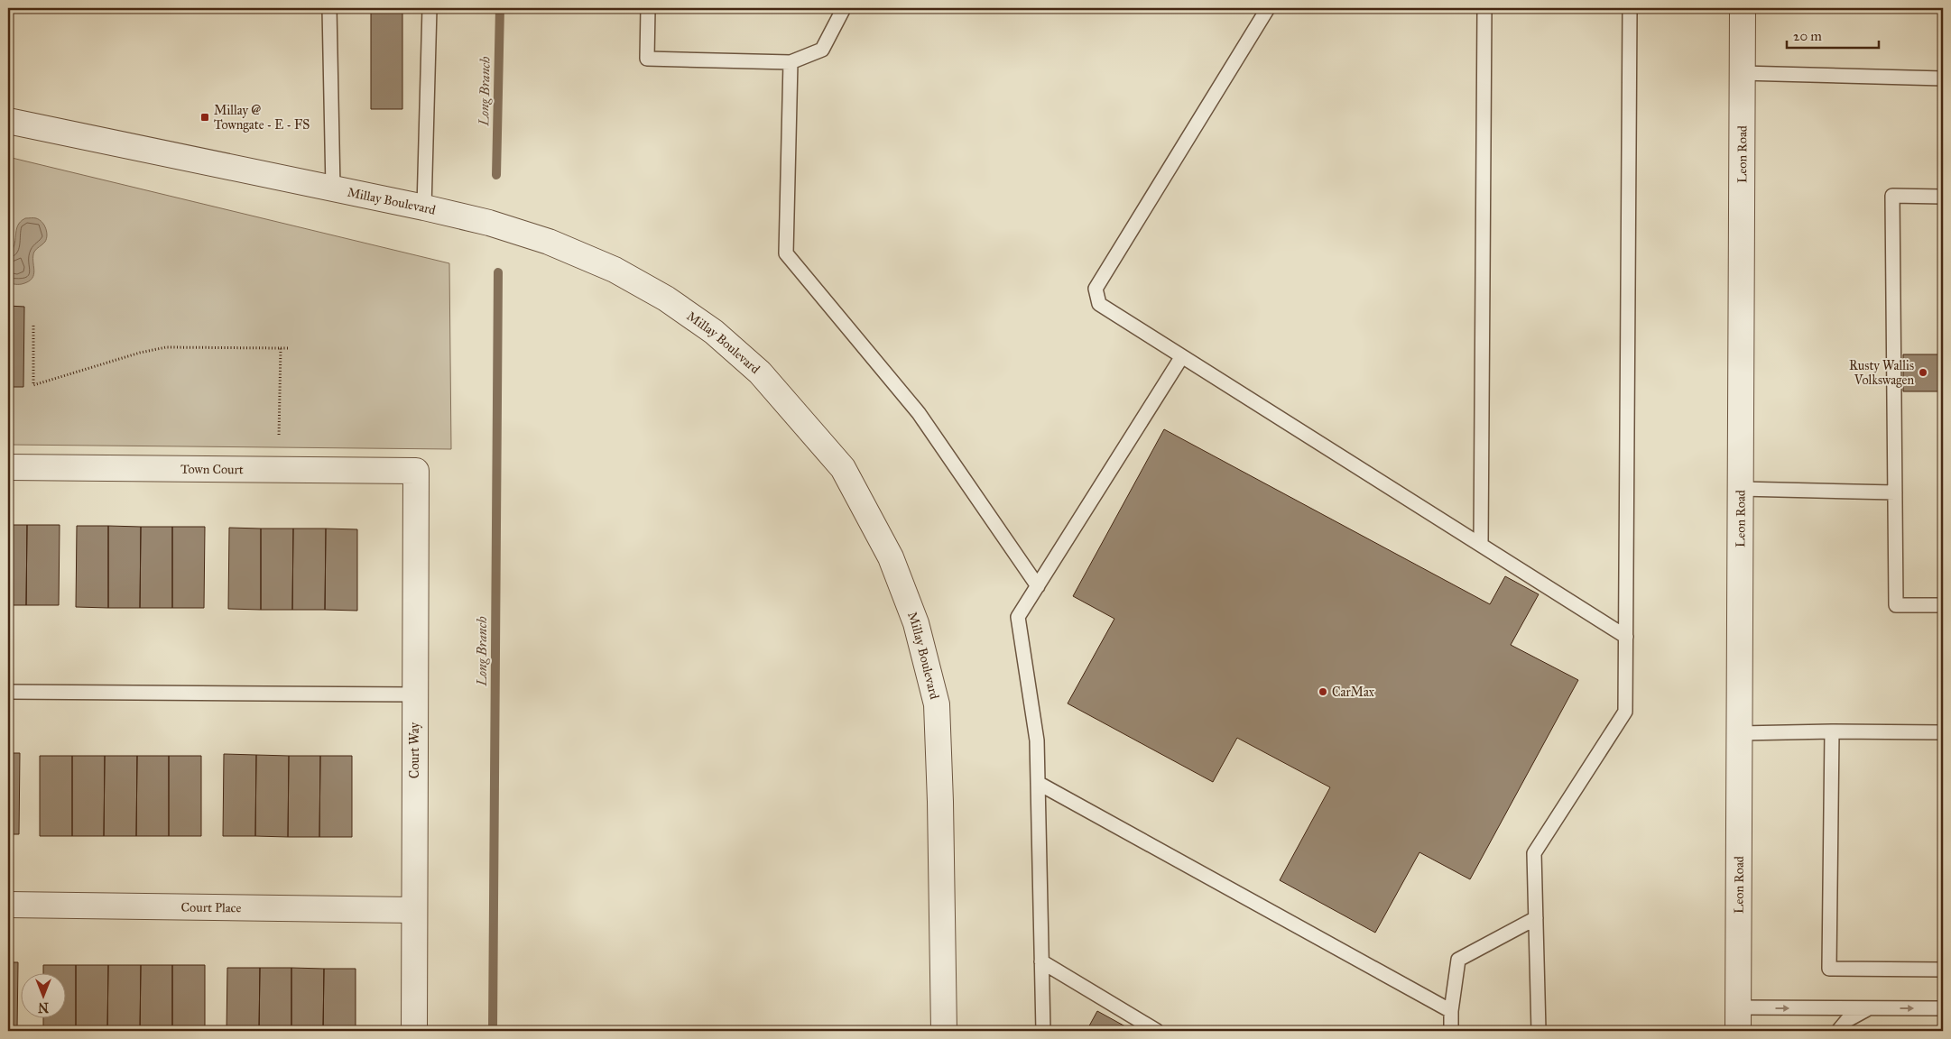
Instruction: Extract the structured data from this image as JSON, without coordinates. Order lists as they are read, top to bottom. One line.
{"streets":{"street":["Leon Road","Millay Boulevard","Town Court","Court Way","Court Place"]},"crossings":[["Town Court","Court Way"],["Court Way","Court Place"]],"water":["Long Branch"],"places":{"transit":["Millay @ Towngate - E - FS"],"other":["Rusty Wallis Volkswagen","CarMax"]},"scale_bar":"20 m","north":"bottom"}
